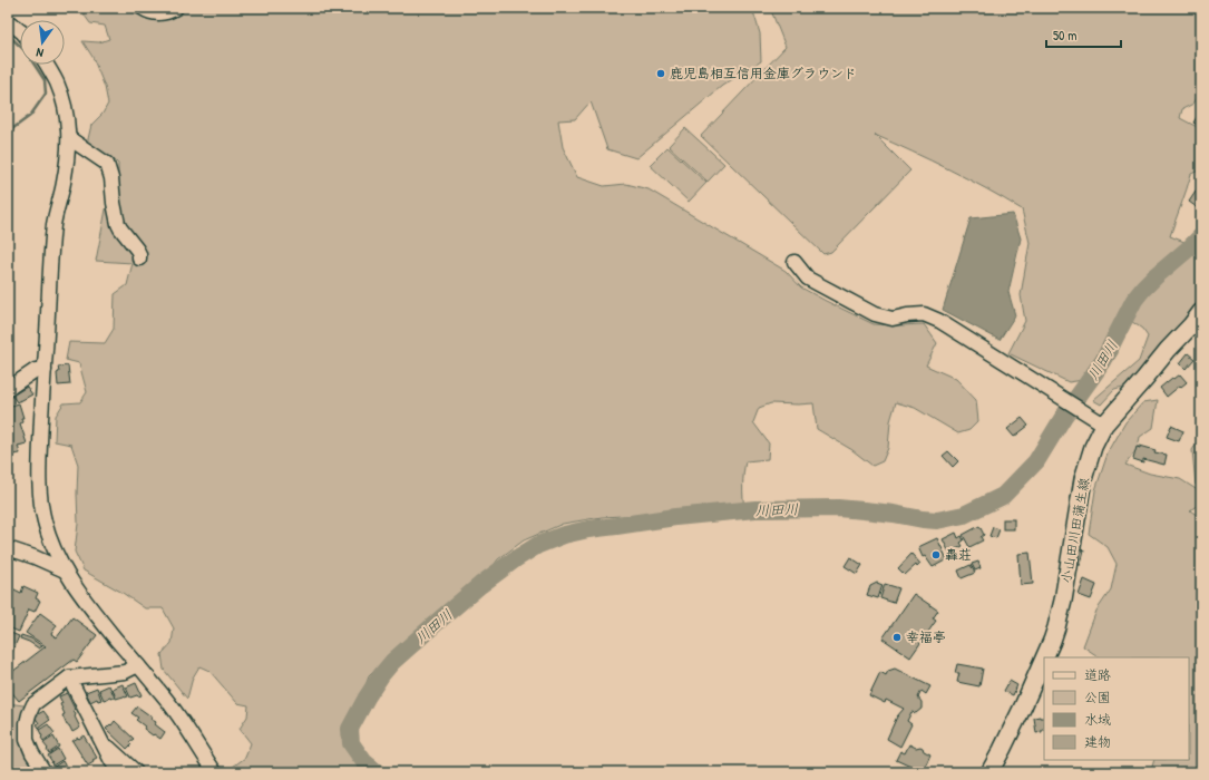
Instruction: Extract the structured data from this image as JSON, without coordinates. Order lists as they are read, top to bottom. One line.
{"streets":{"main road":["小山田川田蒲生線"]},"water":["川田川"],"places":["鹿児島相互信用金庫グラウンド","轟荘","幸福亭"],"legend":["道路","公園","水域","建物"],"scale_bar":"50 m","north":"bottom"}
